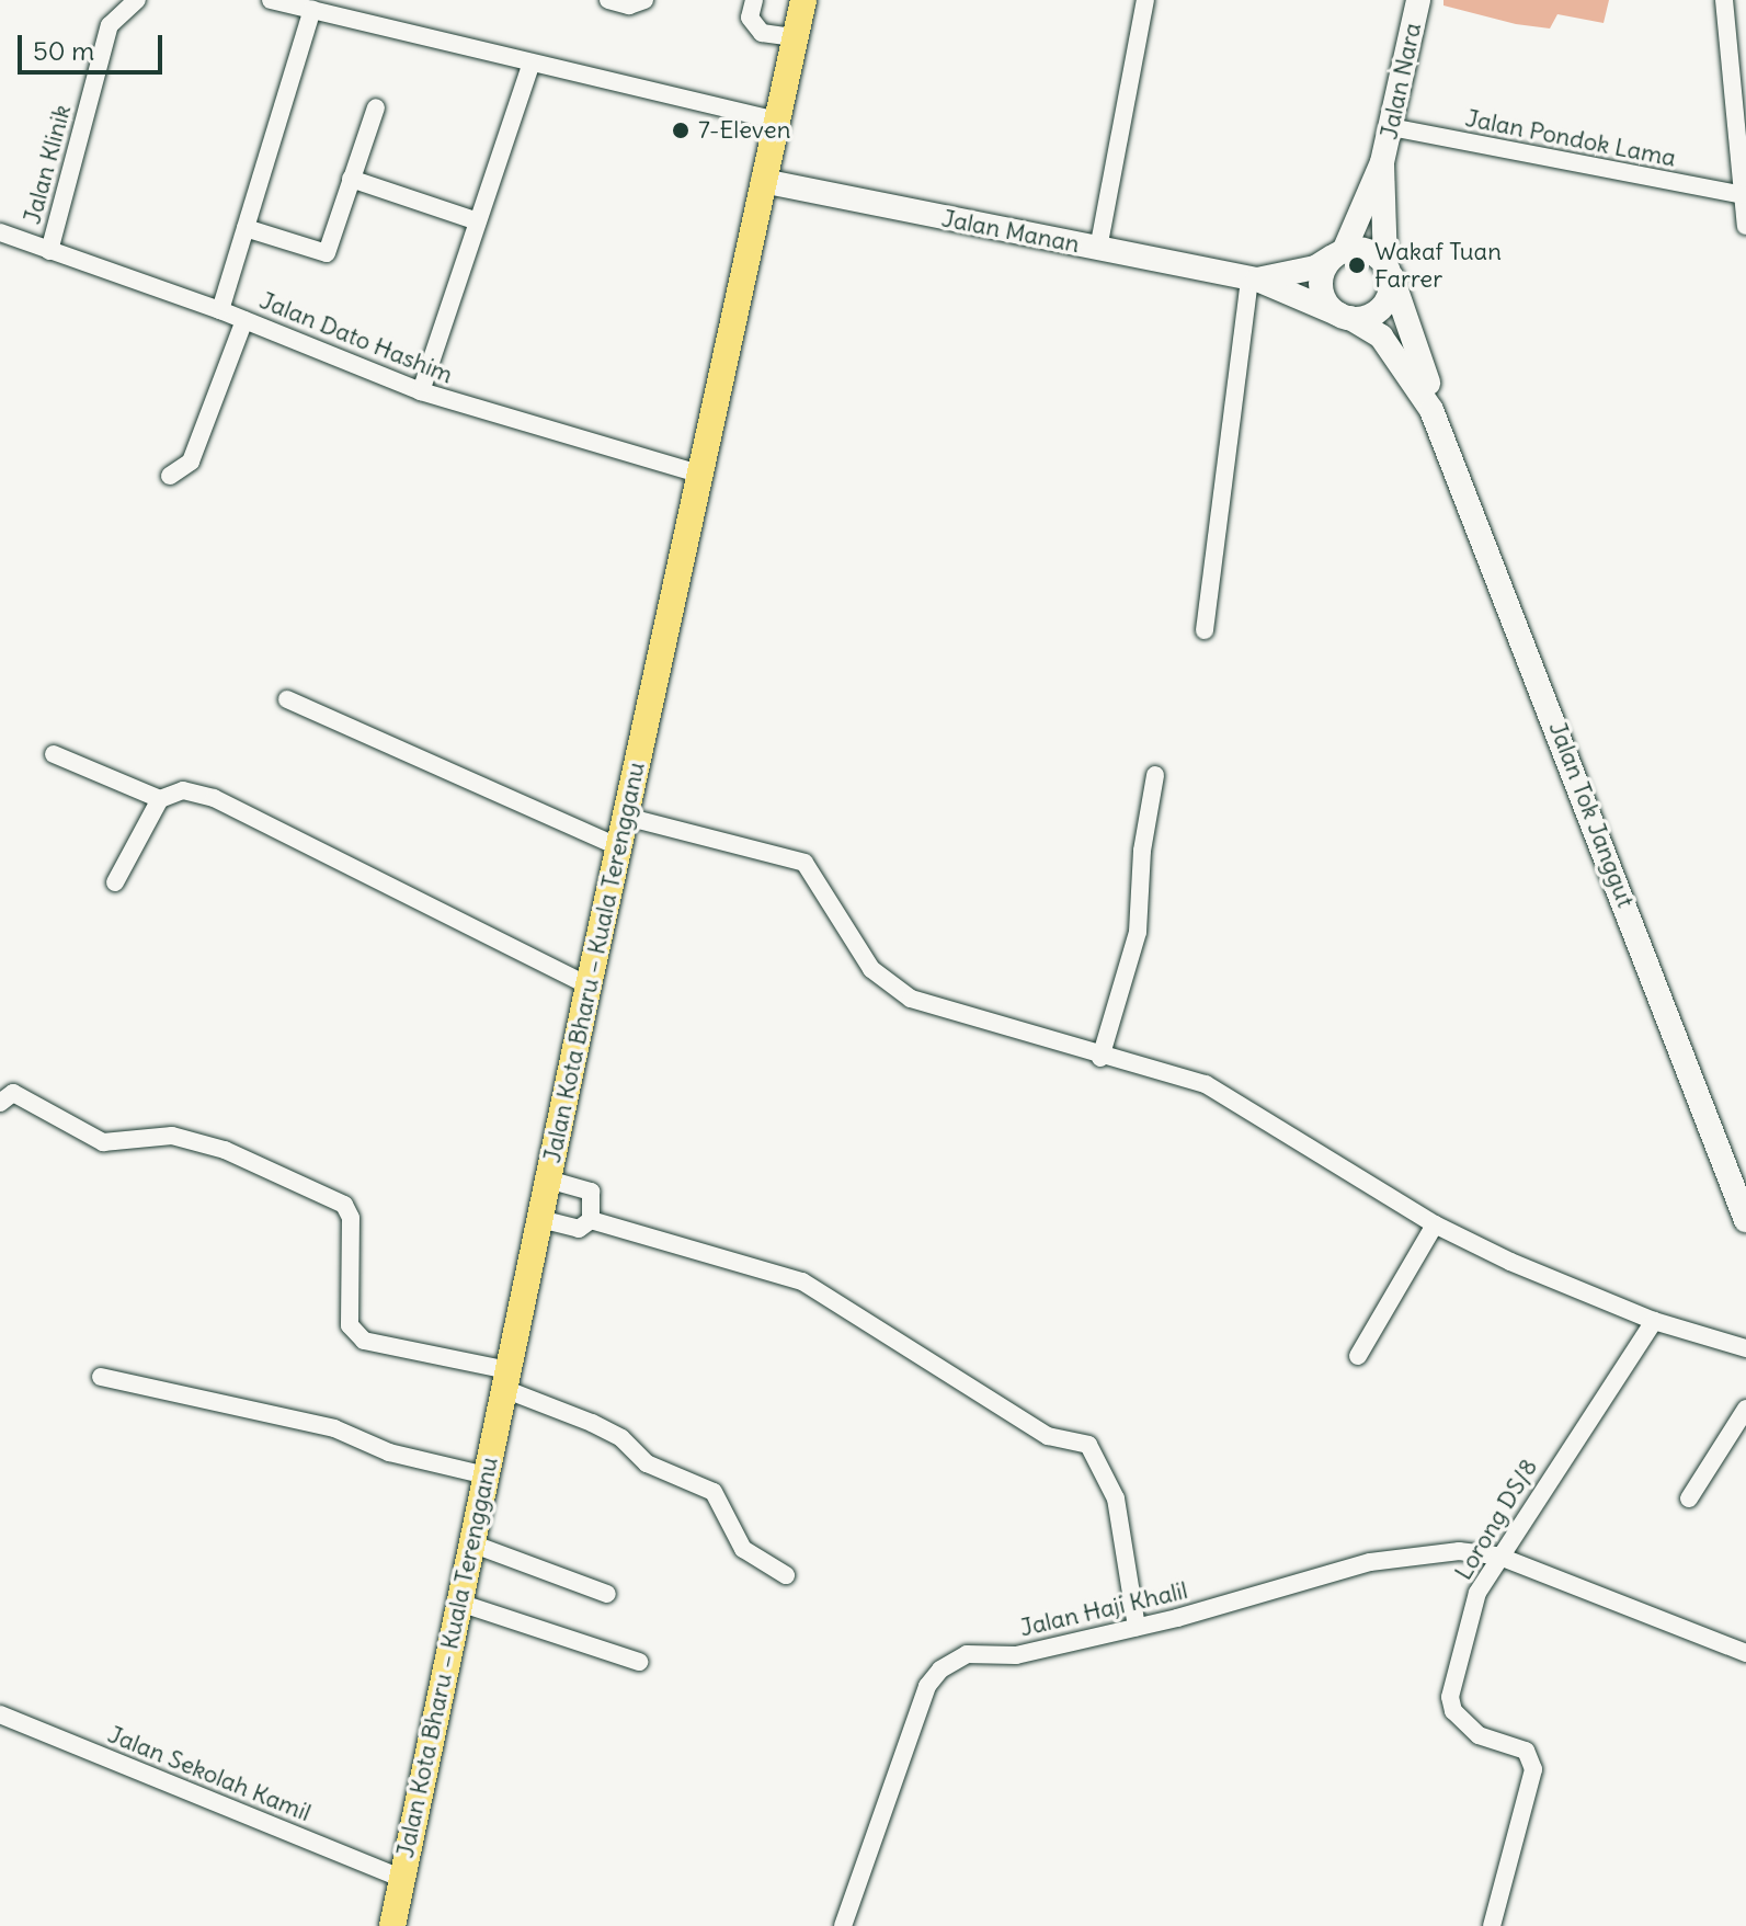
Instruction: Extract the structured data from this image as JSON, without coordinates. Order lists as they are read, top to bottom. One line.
{"streets":{"main road":["Jalan Nara","Jalan Manan","Jalan Tok Janggut","Jalan Kota Bharu – Kuala Terengganu"],"street":["Jalan Pondok Lama","Jalan Klinik","Jalan Dato Hashim","Lorong DS/8","Jalan Haji Khalil","Jalan Sekolah Kamil"]},"crossings":[["Jalan Nara","Jalan Pondok Lama"],["Jalan Nara","Jalan Manan"],["Jalan Nara","Jalan Tok Janggut"],["Jalan Klinik","Jalan Dato Hashim"],["Jalan Manan","Jalan Tok Janggut"],["Jalan Manan","Jalan Kota Bharu – Kuala Terengganu"],["Jalan Dato Hashim","Jalan Kota Bharu – Kuala Terengganu"],["Jalan Kota Bharu – Kuala Terengganu","Jalan Sekolah Kamil"],["Lorong DS/8","Jalan Haji Khalil"]],"places":["7-Eleven","Wakaf Tuan Farrer"],"scale_bar":"50 m"}
